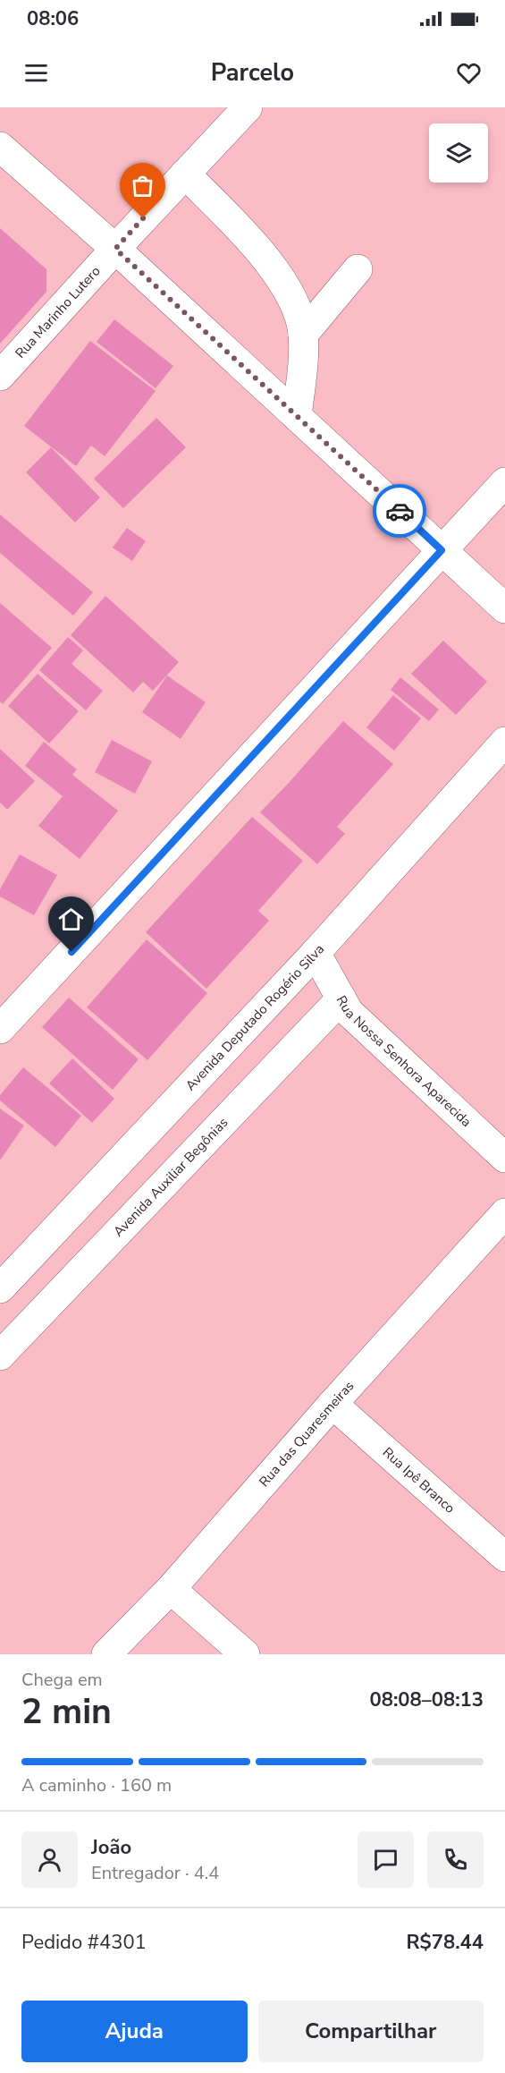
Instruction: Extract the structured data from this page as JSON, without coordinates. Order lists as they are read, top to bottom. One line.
{"streets":{"street":["Rua Marinho Lutero","Avenida Deputado Rogério Silva","Rua Nossa Senhora Aparecida","Avenida Auxiliar Begônias","Rua das Quaresmeiras","Rua Ipê Branco"]},"crossings":[["Avenida Deputado Rogério Silva","Rua Nossa Senhora Aparecida"],["Rua Nossa Senhora Aparecida","Avenida Auxiliar Begônias"],["Rua das Quaresmeiras","Rua Ipê Branco"]],"page":{"status":"08:06","header":"Parcelo","heading":["2 min","Chega em","08:08–08:13"],"panel":["João","Entregador · 4.4","Pedido #4301","R$78.44"],"bar":"A caminho · 160 m","buttons":["Ajuda","Compartilhar"]}}
